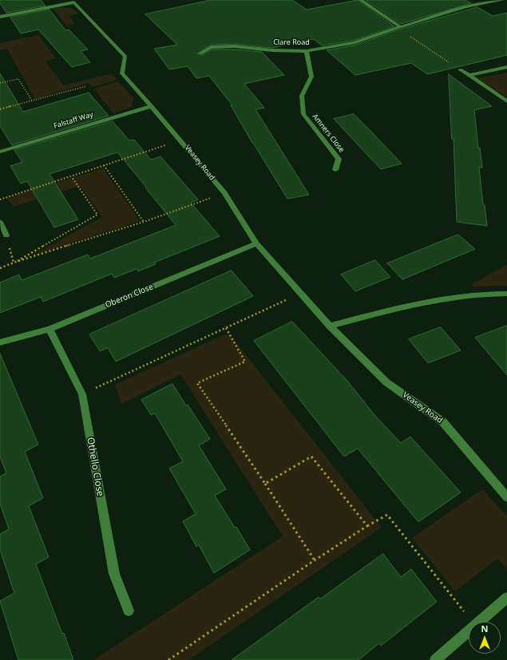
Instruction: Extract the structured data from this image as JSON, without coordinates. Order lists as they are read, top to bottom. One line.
{"streets":{"street":["Clare Road","Falstaff Way","Amners Close","Veasey Road","Oberon Close","Othello Close"]},"crossings":[["Clare Road","Amners Close"],["Falstaff Way","Veasey Road"],["Veasey Road","Oberon Close"],["Oberon Close","Othello Close"]],"north":"top"}
